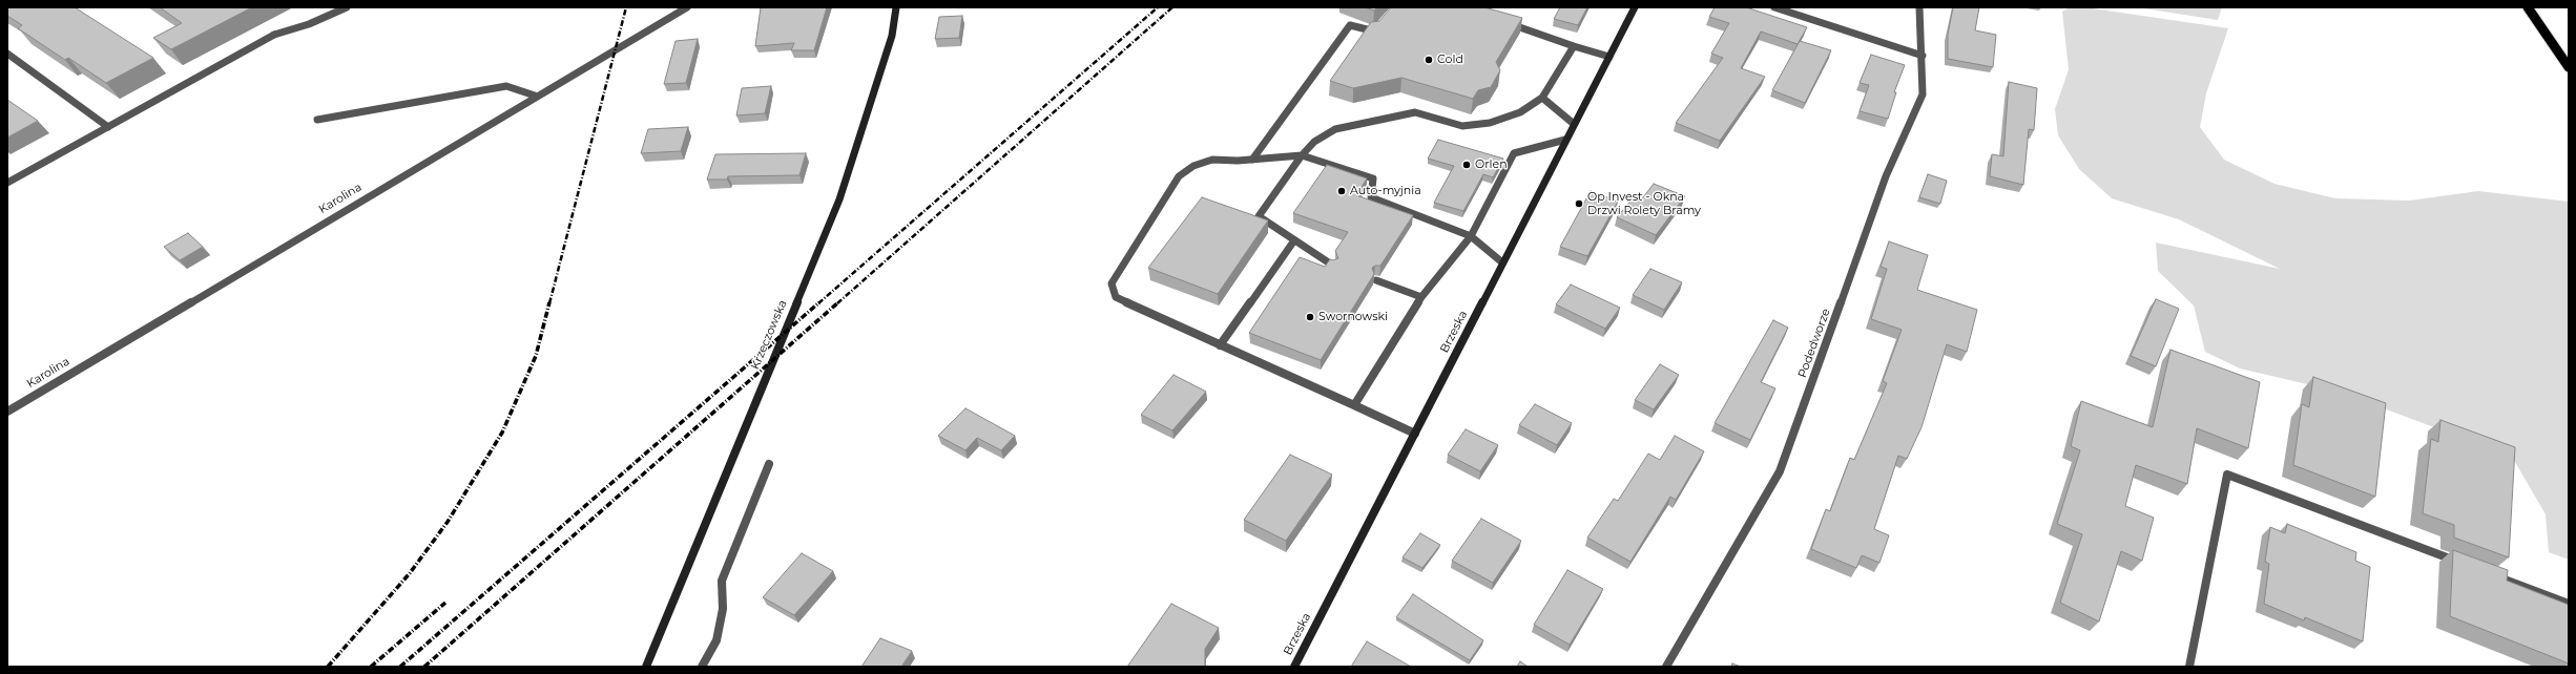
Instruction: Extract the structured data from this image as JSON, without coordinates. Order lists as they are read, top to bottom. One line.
{"streets":{"main road":["Brzeska","Krzeczowska"],"street":["Karolina","Podedworze"]},"places":["Cold","Orlen","Auto-myjnia","Op Invest - Okna Drzwi Rolety Bramy","Swornowski"]}
